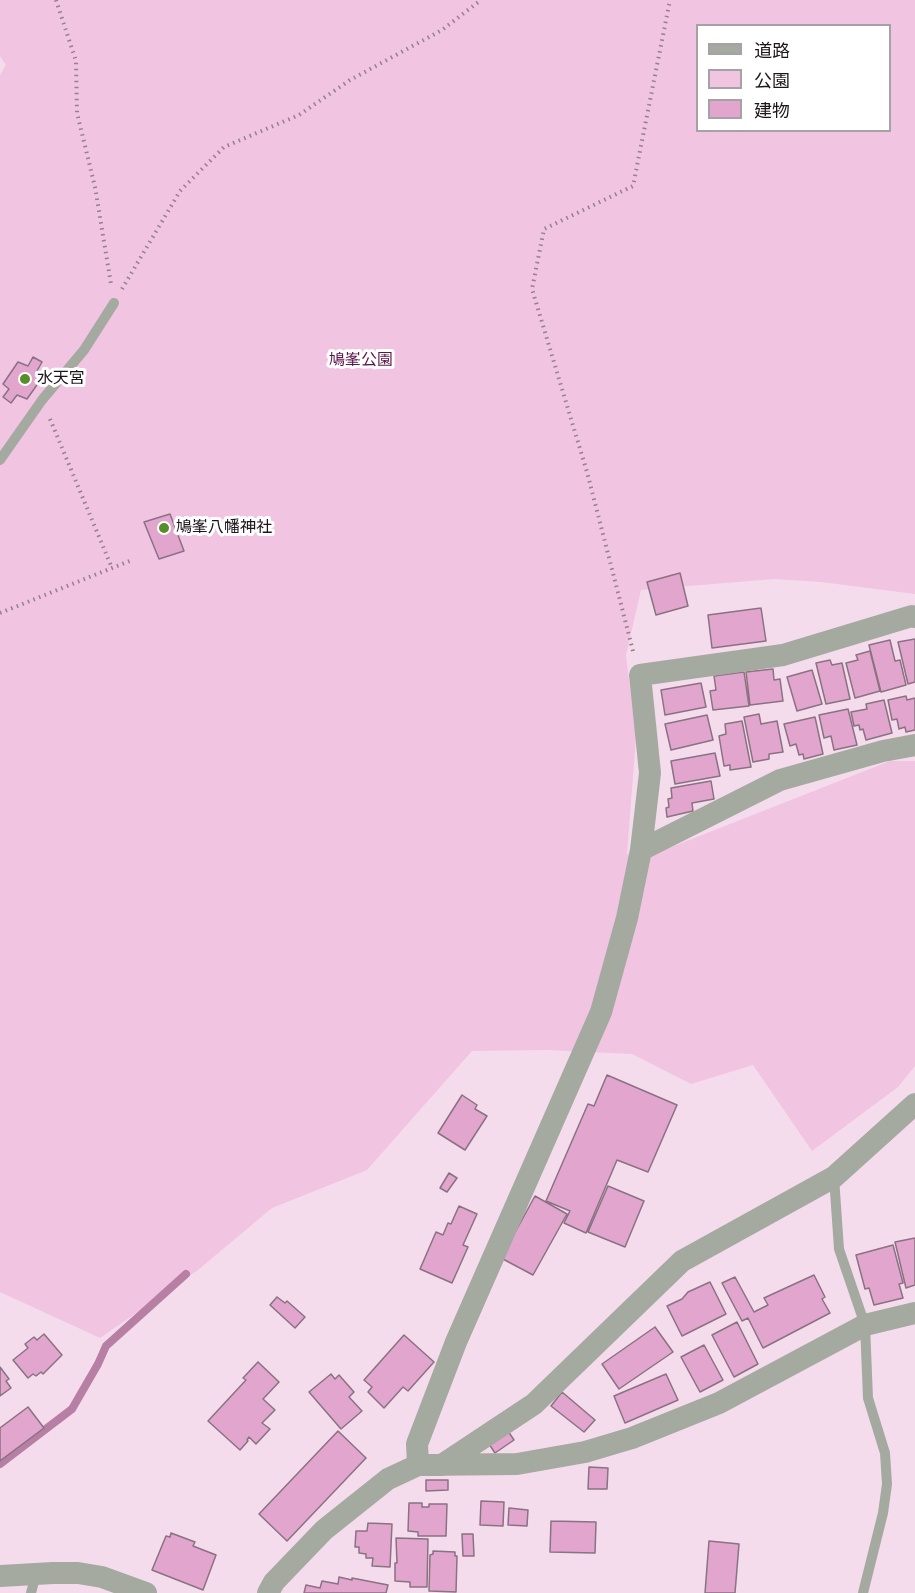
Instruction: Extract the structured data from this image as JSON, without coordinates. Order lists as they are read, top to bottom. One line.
{"parks":["鳩峯公園"],"places":["水天宮","鳩峯八幡神社"],"legend":["道路","公園","建物"]}
